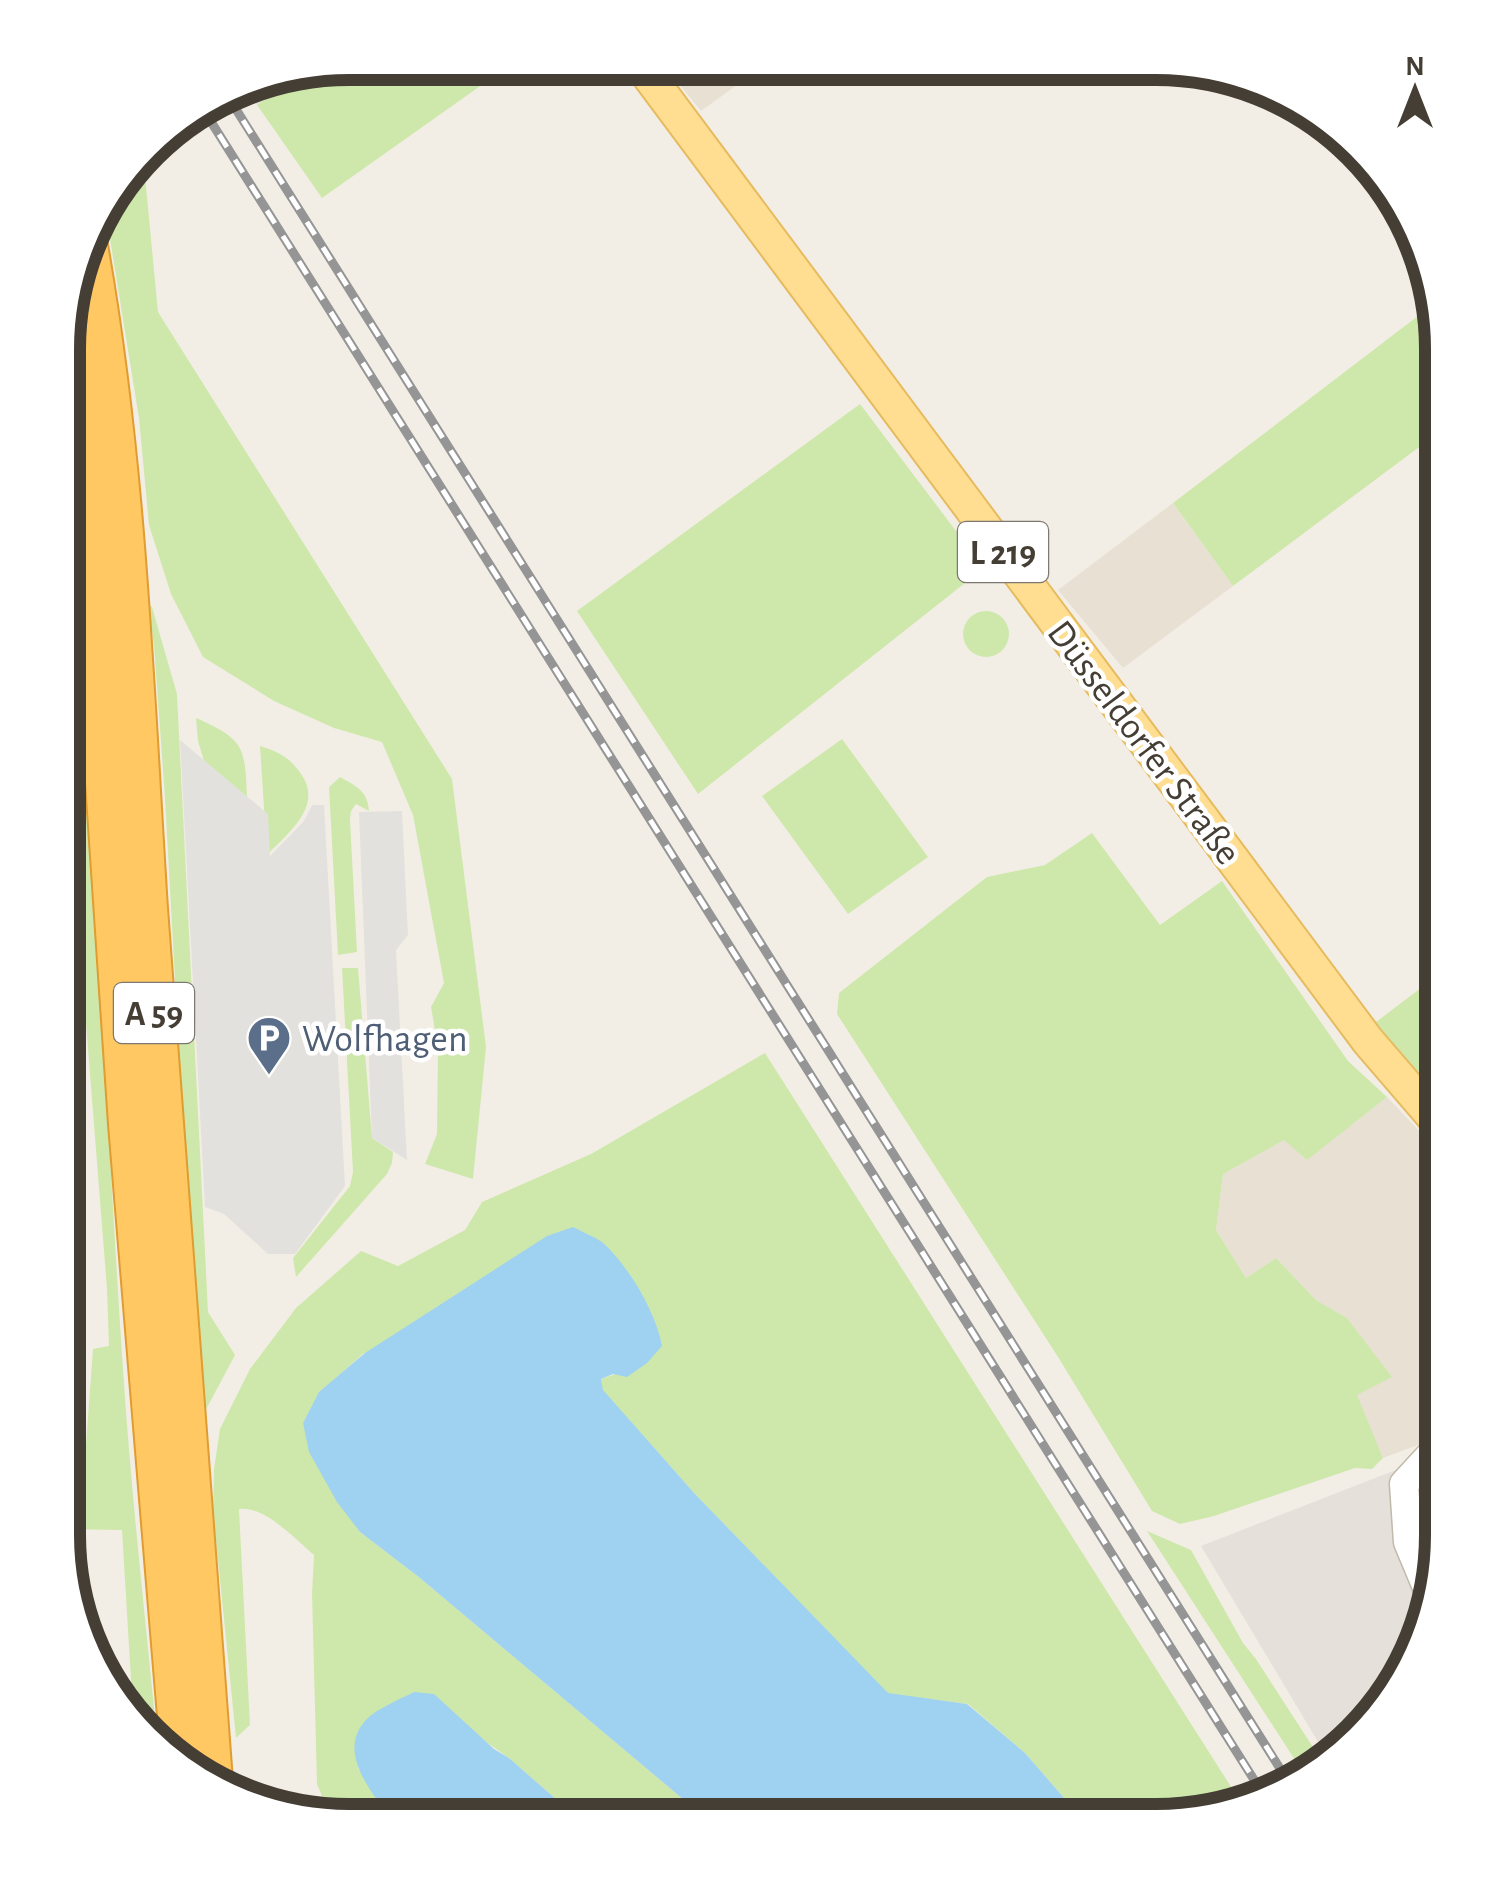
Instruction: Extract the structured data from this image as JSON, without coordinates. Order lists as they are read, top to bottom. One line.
{"streets":{"highway":["A 59"],"main road":["L 219","Düsseldorfer Straße"]},"places":{"parking":["Wolfhagen"]},"north":"top"}
